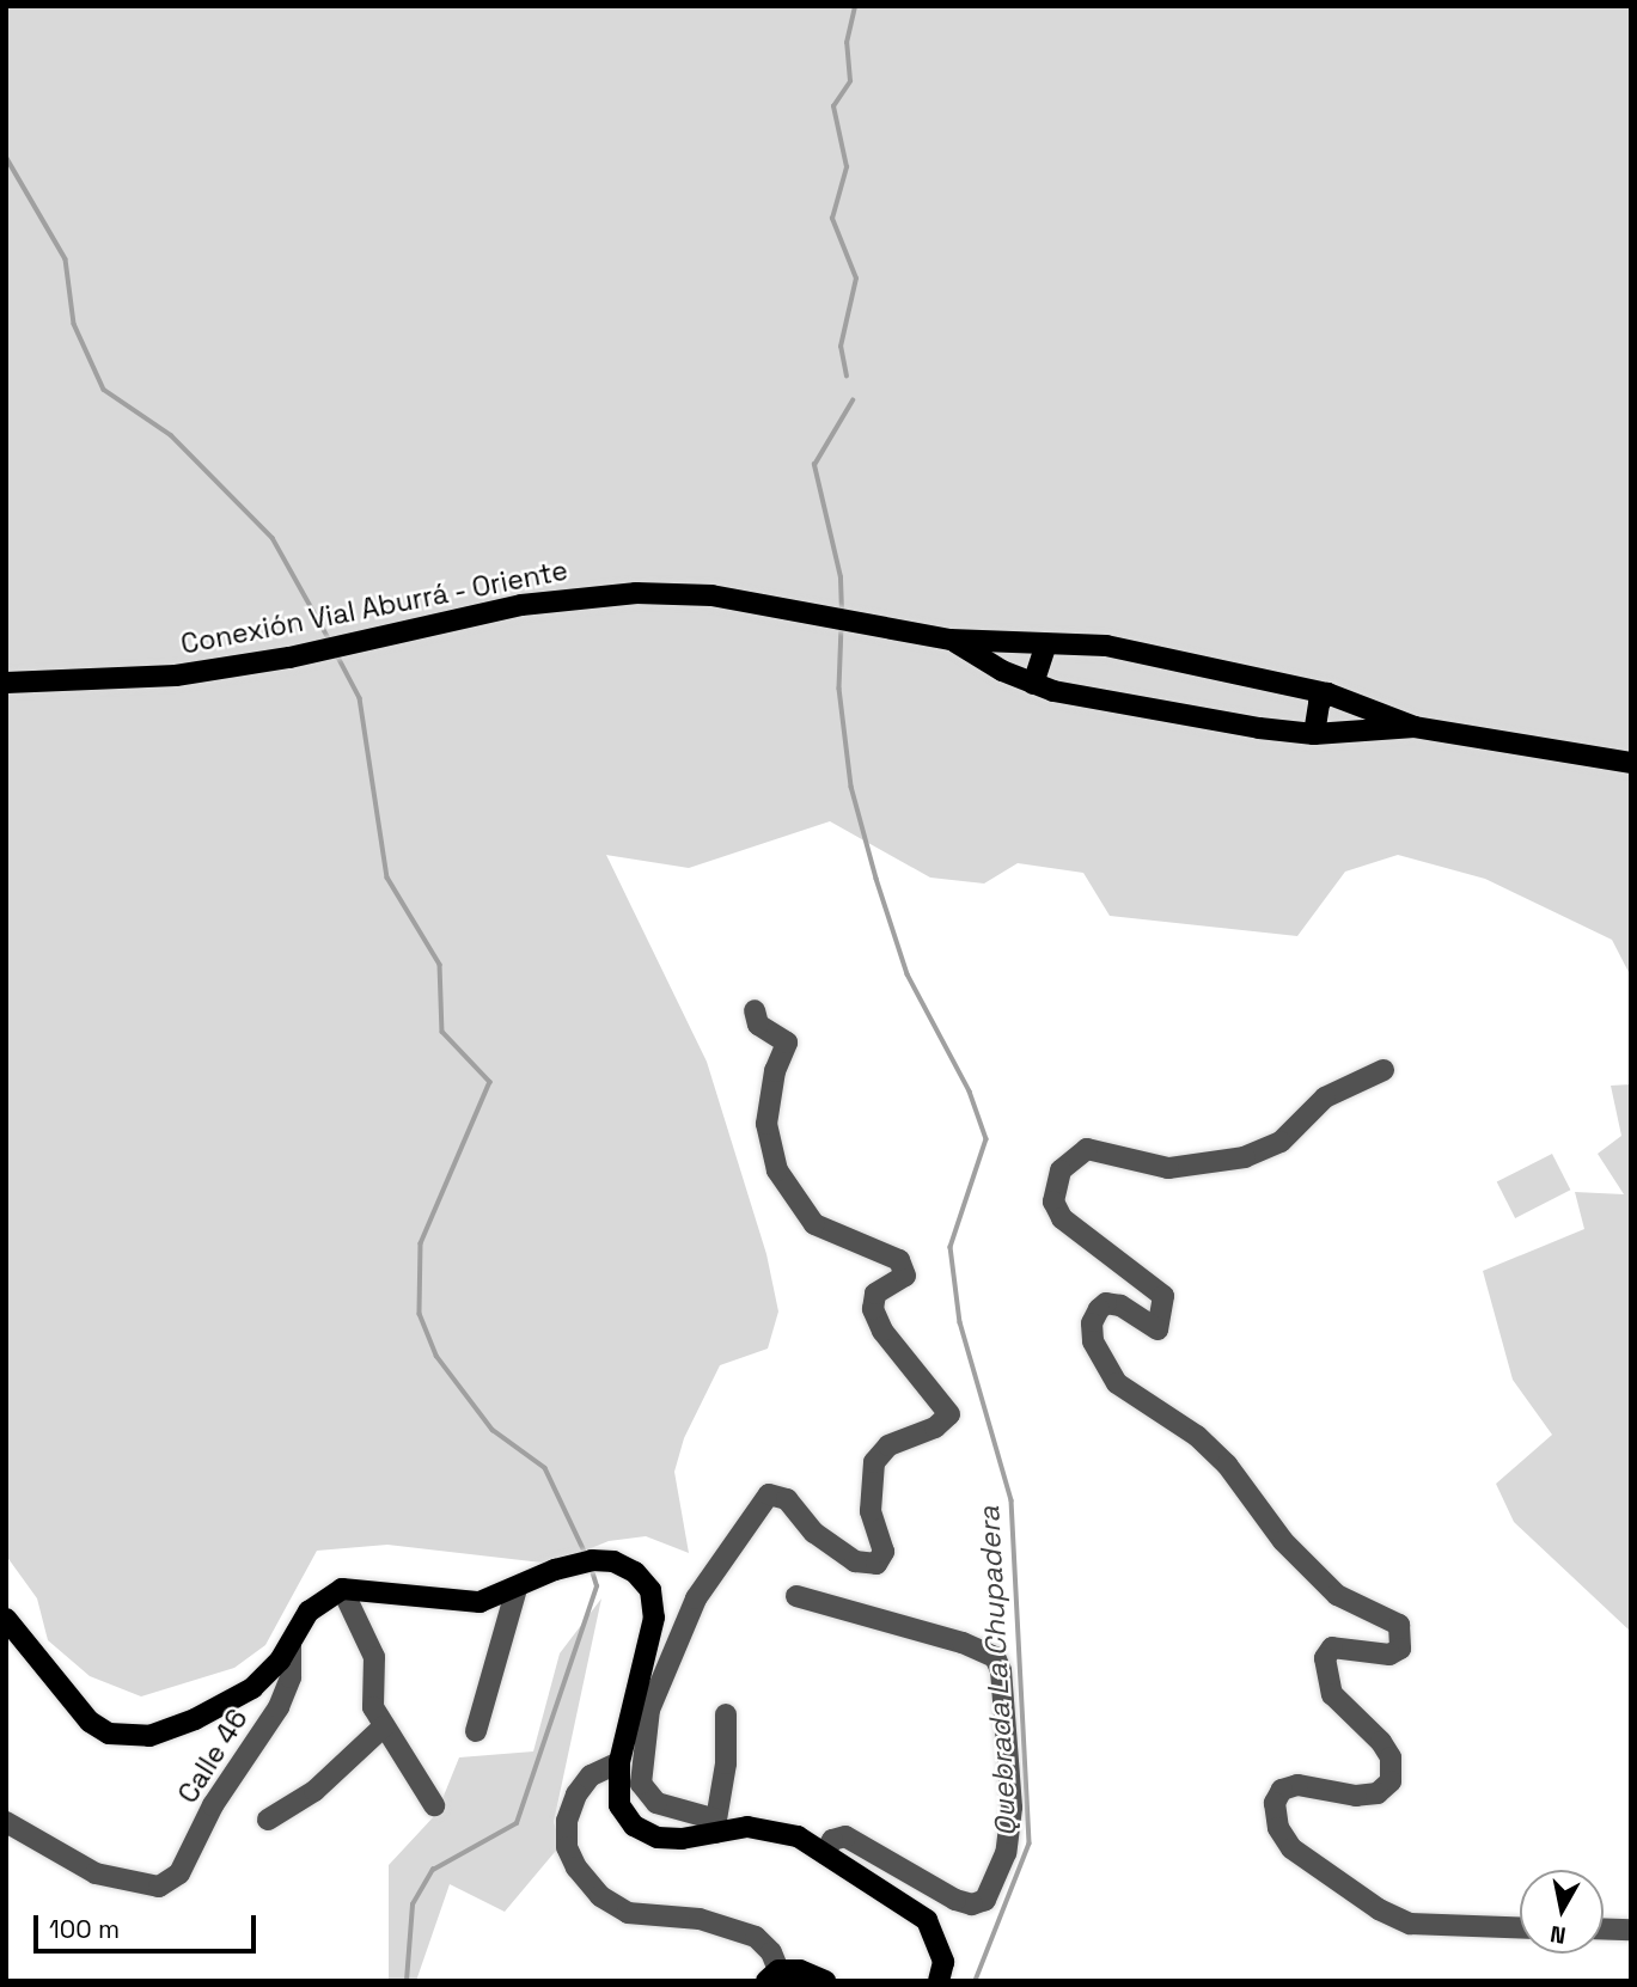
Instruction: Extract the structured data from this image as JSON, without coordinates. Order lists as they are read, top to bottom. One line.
{"streets":{"main road":["Conexión Vial Aburrá - Oriente"],"street":["Calle 46"]},"water":["Quebrada La Chupadera"],"scale_bar":"100 m","north":"bottom"}
